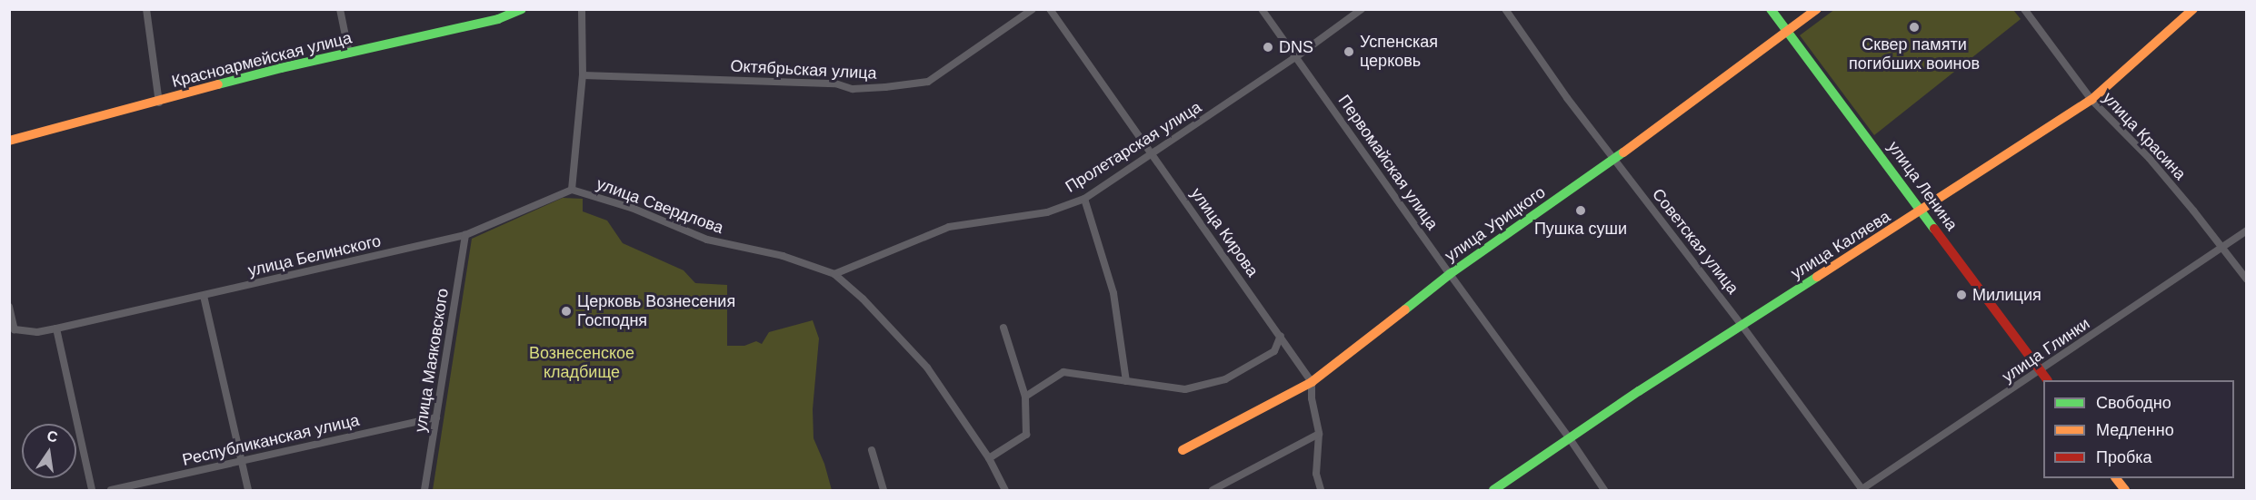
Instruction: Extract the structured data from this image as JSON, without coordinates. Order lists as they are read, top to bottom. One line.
{"streets":{"street":["Красноармейская улица","Октябрьская улица","улица Красина","Пролетарская улица","Первомайская улица","улица Ленина","улица Свердлова","улица Урицкого","улица Кирова","Советская улица","улица Каляева","улица Белинского","улица Глинки","улица Маяковского","Республиканская улица"]},"crossings":[["Октябрьская улица","улица Свердлова"],["улица Красина","улица Каляева"],["улица Красина","улица Глинки"],["Пролетарская улица","Первомайская улица"],["Пролетарская улица","улица Свердлова"],["Пролетарская улица","улица Кирова"],["Первомайская улица","улица Урицкого"],["Первомайская улица","улица Каляева"],["улица Ленина","улица Урицкого"],["улица Ленина","улица Каляева"],["улица Ленина","улица Глинки"],["улица Свердлова","улица Белинского"],["улица Урицкого","улица Кирова"],["улица Урицкого","Советская улица"],["Советская улица","улица Каляева"],["Советская улица","улица Глинки"],["улица Белинского","улица Маяковского"],["улица Маяковского","Республиканская улица"]],"parks":["Вознесенское кладбище"],"places":["Сквер памяти погибших воинов","DNS","Успенская церковь","Пушка суши","Милиция","Церковь Вознесения Господня"],"legend":["Свободно","Медленно","Пробка"],"north":"top"}
